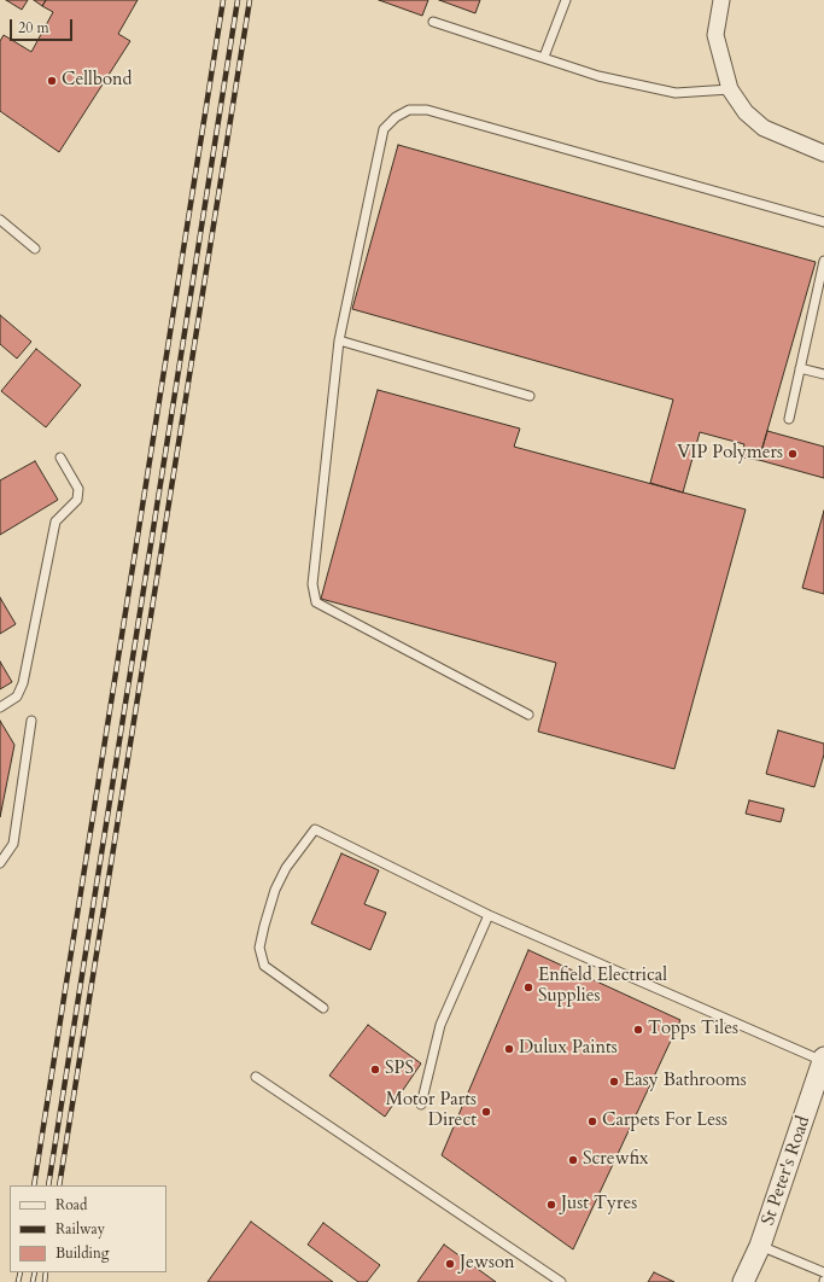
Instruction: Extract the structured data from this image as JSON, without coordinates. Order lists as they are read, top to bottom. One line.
{"streets":{"street":["St Peter's Road"]},"places":["Cellbond","VIP Polymers","Enfield Electrical Supplies","Topps Tiles","Dulux Paints","SPS","Easy Bathrooms","Motor Parts Direct","Carpets For Less","Screwfix","Just Tyres","Jewson"],"legend":["Road","Railway","Building"],"scale_bar":"20 m"}
